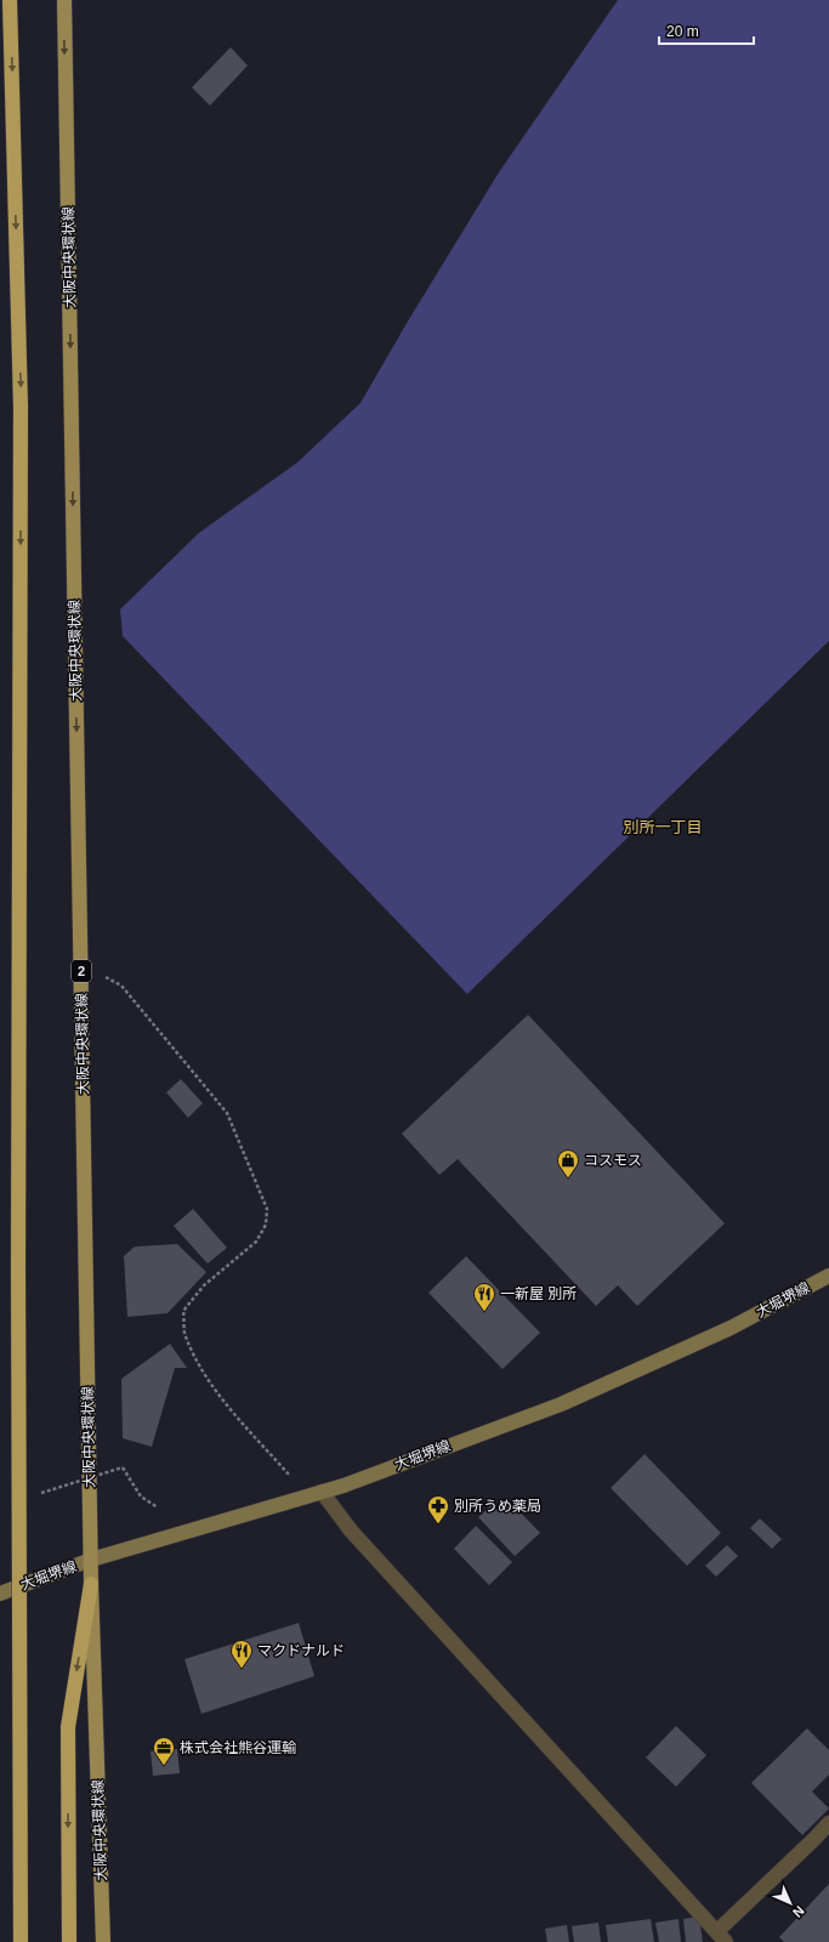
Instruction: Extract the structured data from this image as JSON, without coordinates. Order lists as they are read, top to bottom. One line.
{"streets":{"main road":["大阪中央環状線","2","大堀堺線"]},"crossings":[["大阪中央環状線","大堀堺線"]],"one_way":["大阪中央環状線"],"districts":["別所一丁目"],"places":{"shop":["コスモス"],"restaurant":["一新屋 別所","マクドナルド"],"pharmacy":["別所うめ薬局"],"office":["株式会社熊谷運輸"]},"scale_bar":"20 m","north":"bottom right"}
